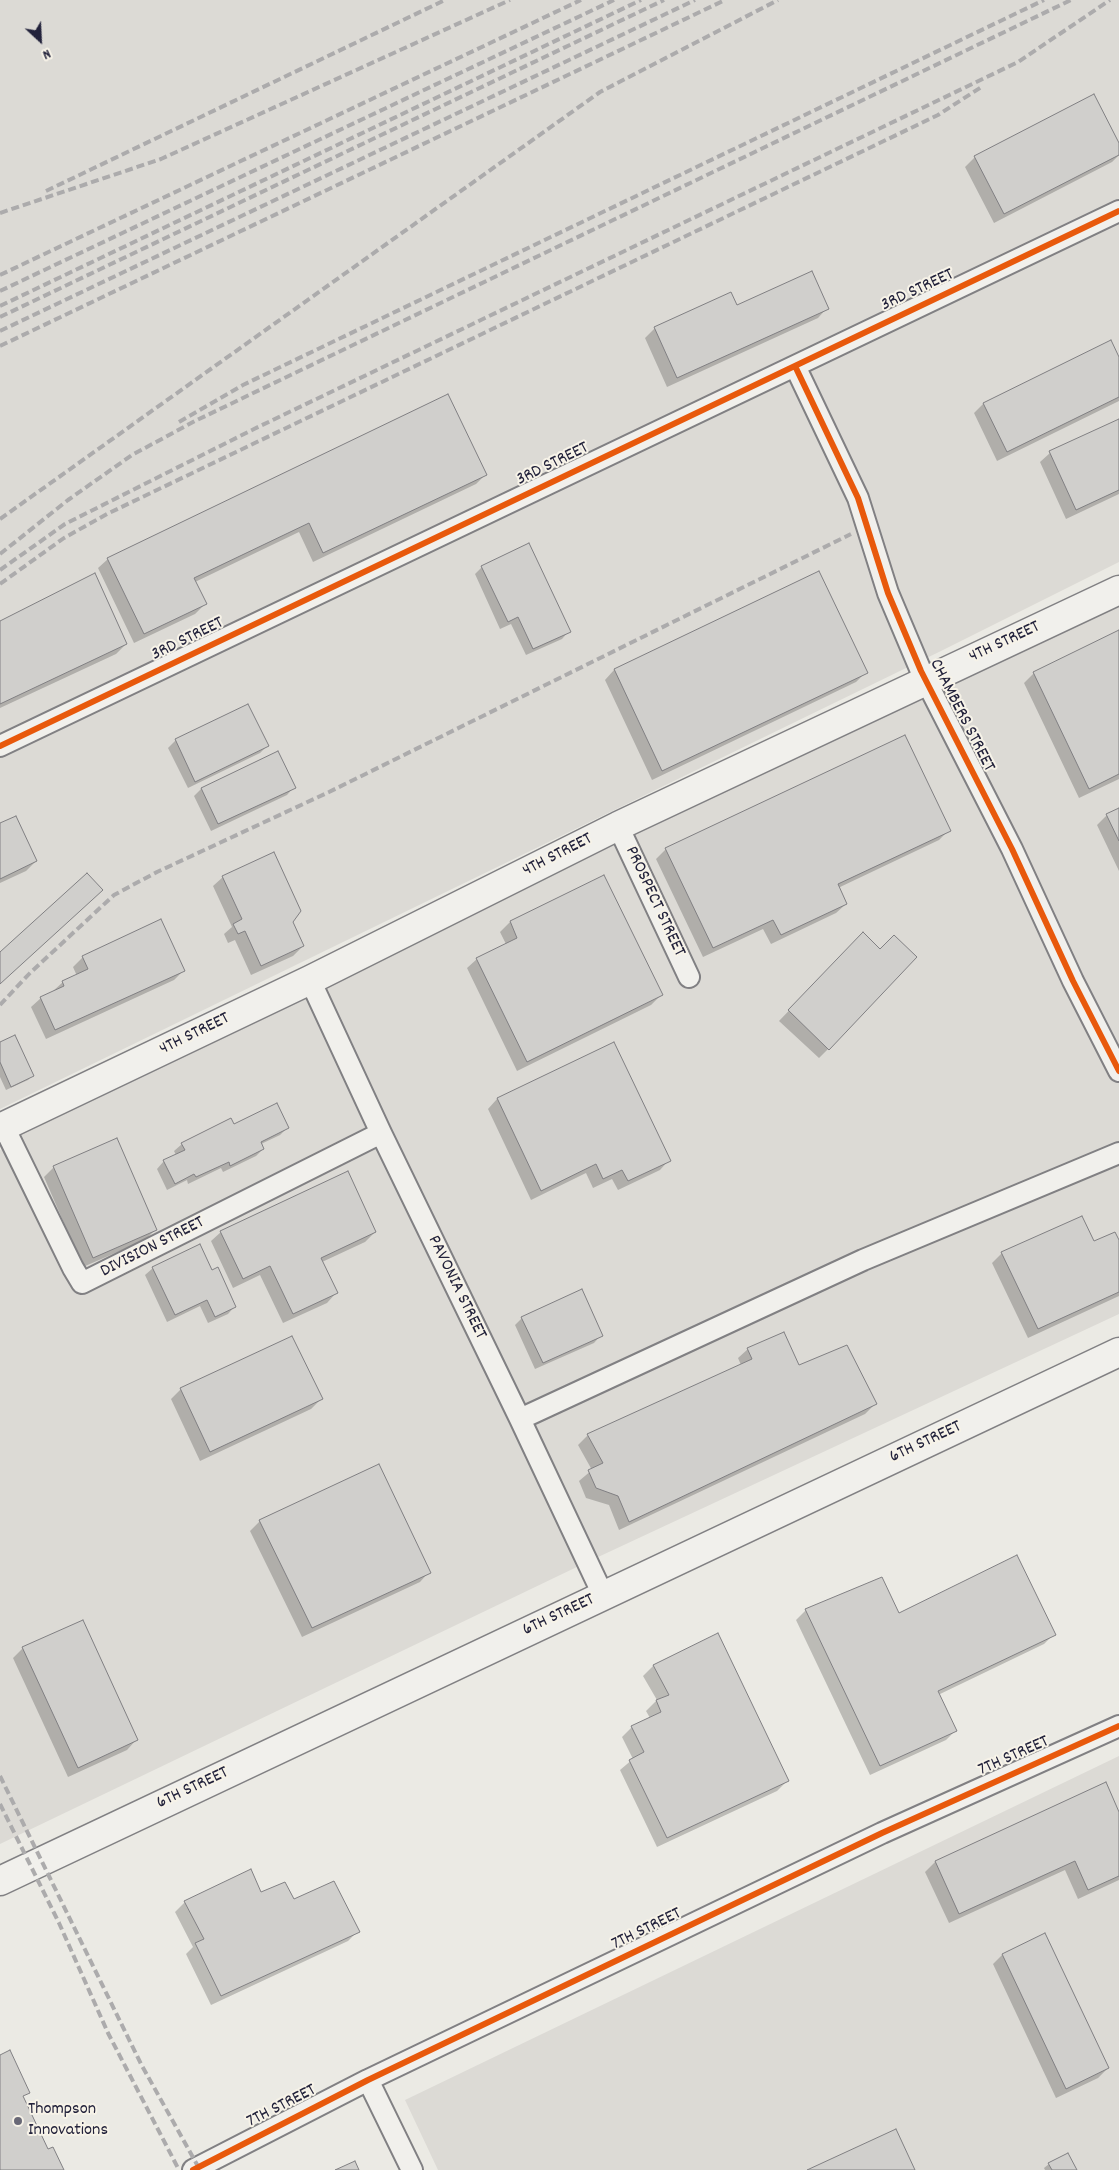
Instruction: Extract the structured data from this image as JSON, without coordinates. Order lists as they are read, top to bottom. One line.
{"streets":{"main road":["4TH STREET","6TH STREET"],"street":["3RD STREET","CHAMBERS STREET","PROSPECT STREET","DIVISION STREET","PAVONIA STREET","7TH STREET"]},"crossings":[["3RD STREET","CHAMBERS STREET"],["4TH STREET","CHAMBERS STREET"],["4TH STREET","PROSPECT STREET"],["4TH STREET","DIVISION STREET"],["4TH STREET","PAVONIA STREET"],["DIVISION STREET","PAVONIA STREET"],["PAVONIA STREET","6TH STREET"]],"places":["Thompson Innovations"],"north":"bottom right"}
